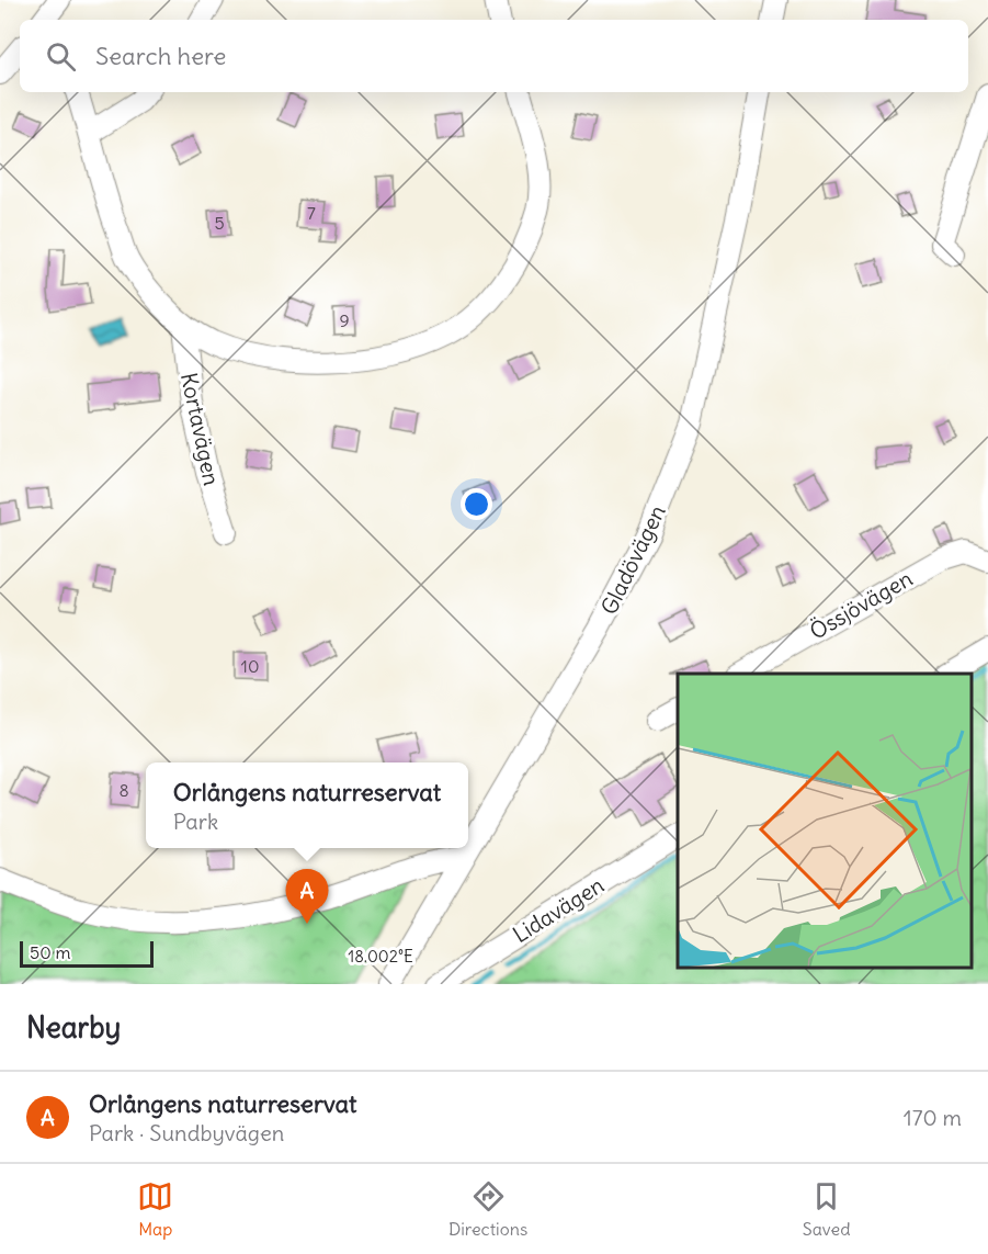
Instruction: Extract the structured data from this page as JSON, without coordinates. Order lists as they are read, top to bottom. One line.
{"streets":{"street":["Kortavägen","Gladövägen","Össjövägen","Lidavägen"]},"house_numbers":["7","5","9","10","8"],"scale_bar":"50 m","page":{"search":"Search here","popup":["Orlångens naturreservat","Park"],"pins":"A","scale":"50 m","heading":"Nearby","list":[{"mark":"A","name":"Orlångens naturreservat","note":"Park · Sundbyvägen","value":"170 m"}],"nav":["Map","Directions","Saved"]},"coordinates":["18.002°E"]}
